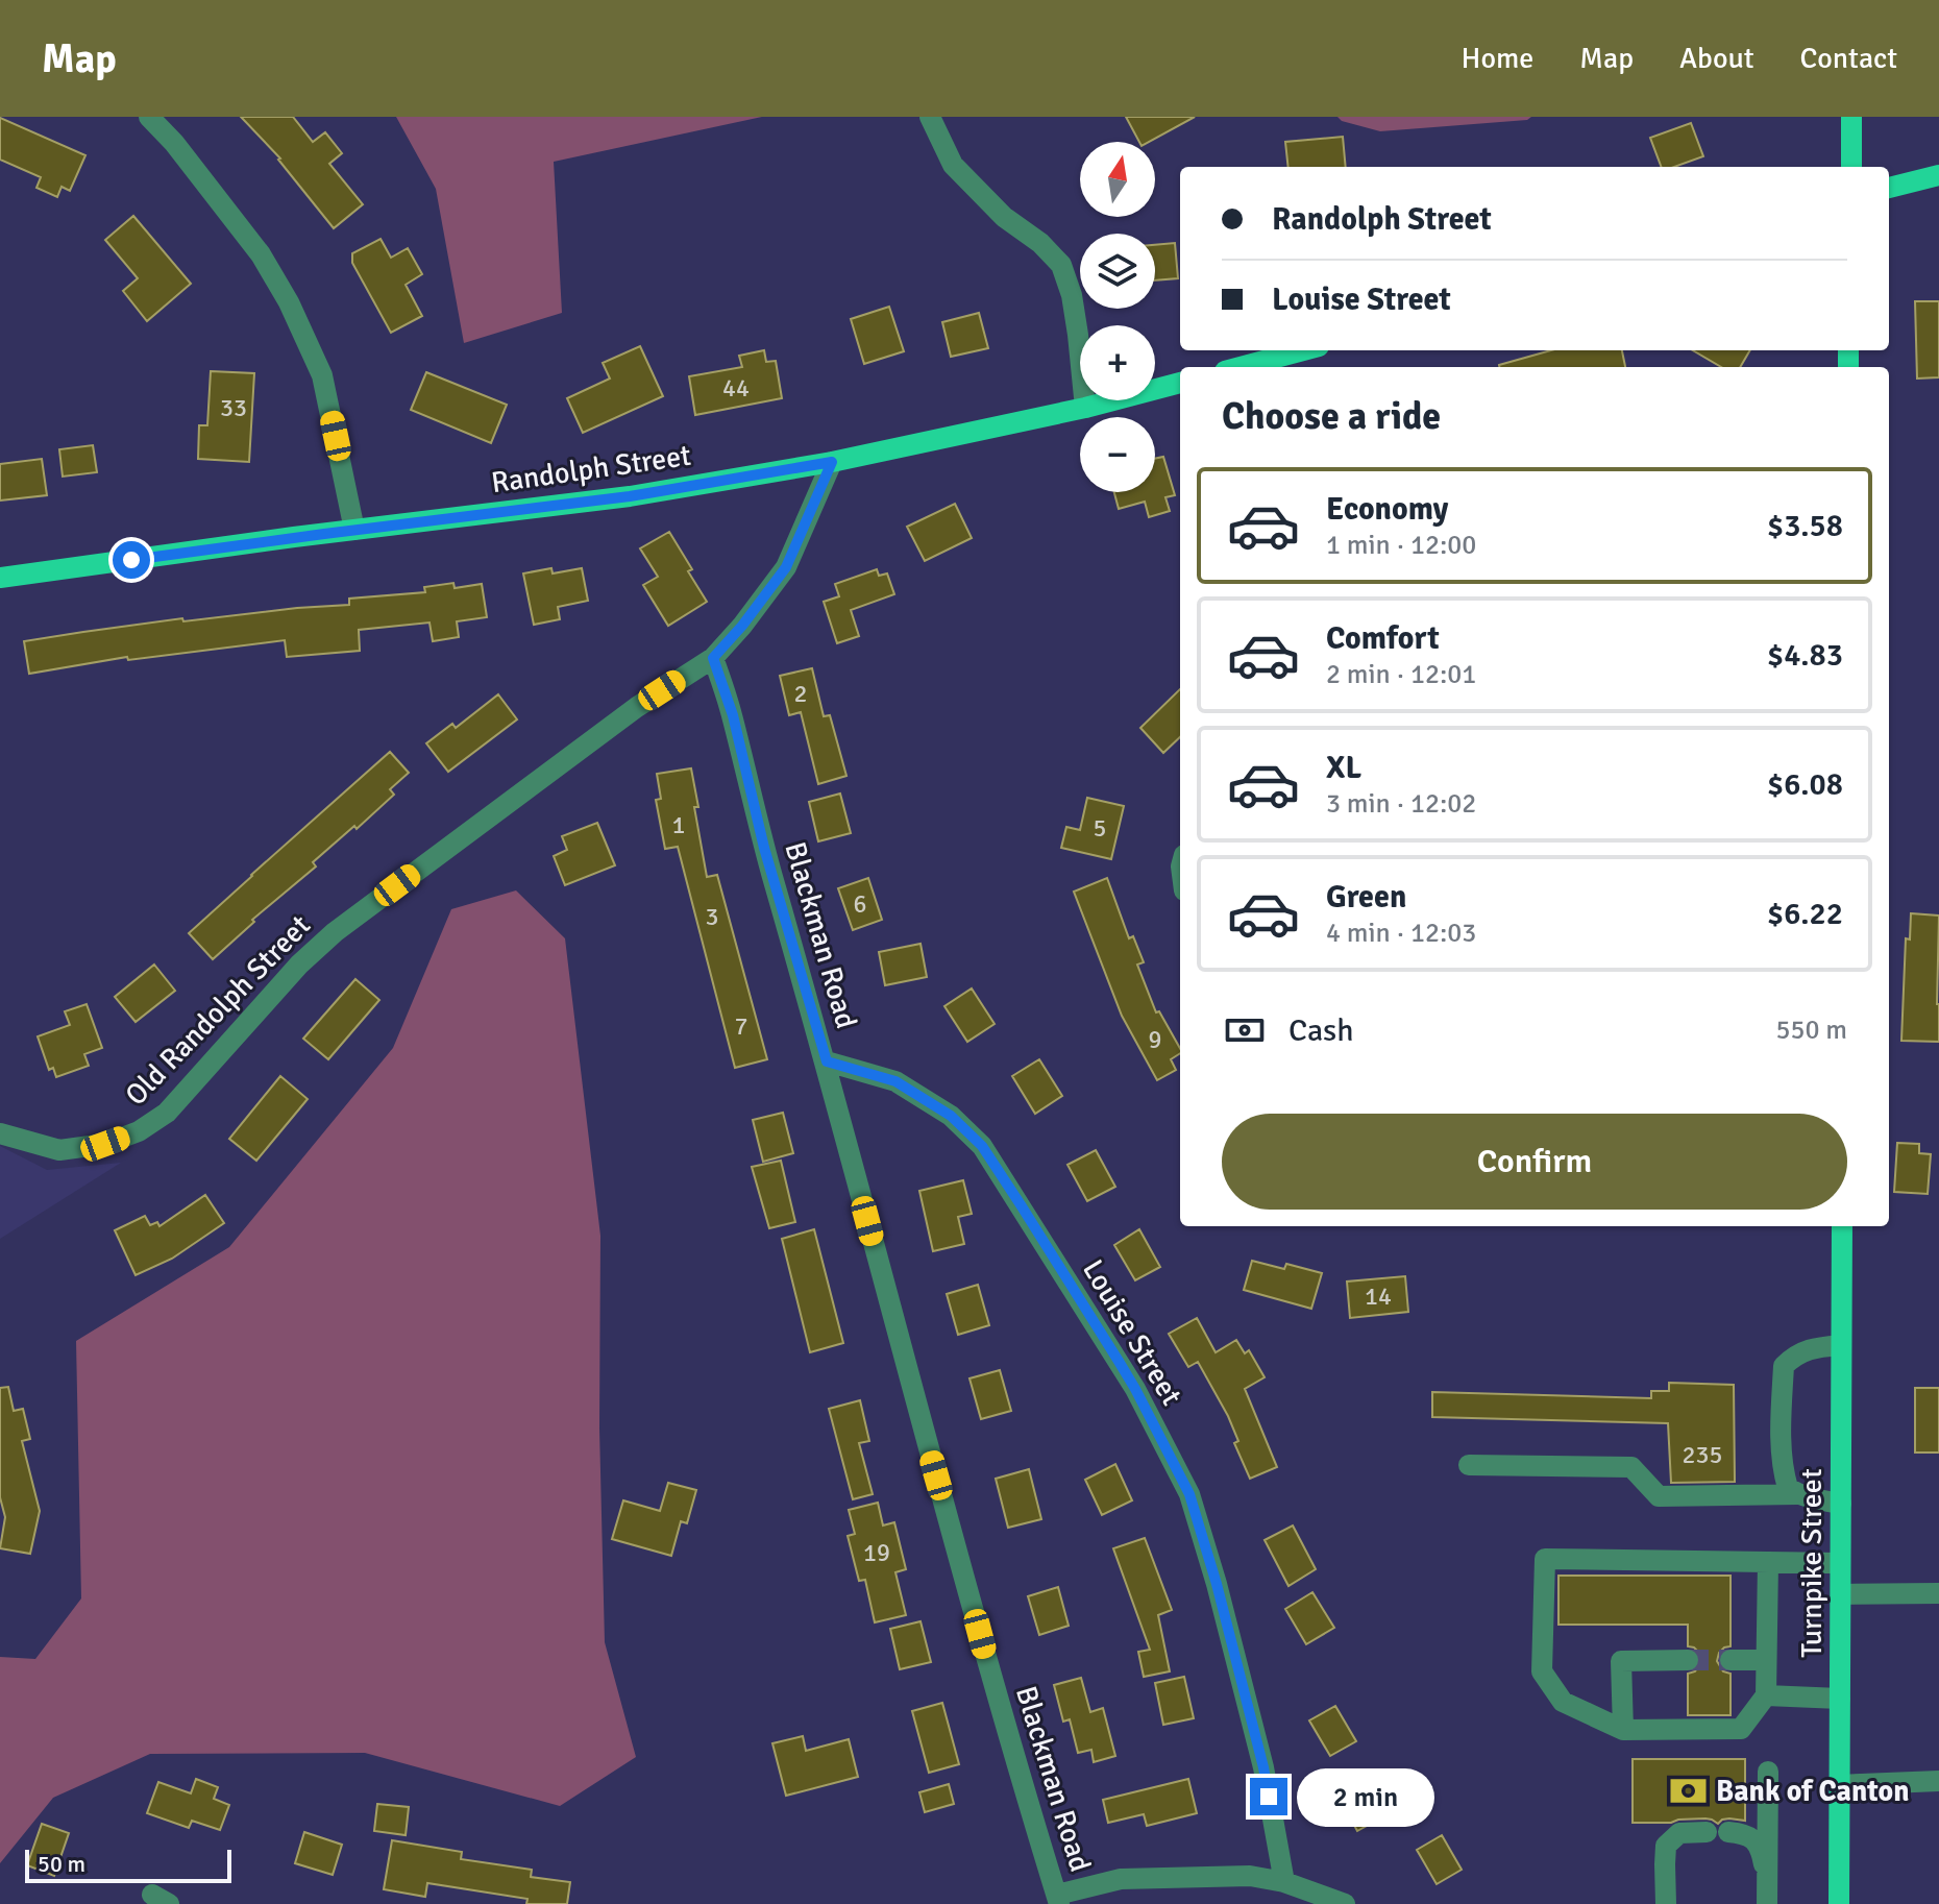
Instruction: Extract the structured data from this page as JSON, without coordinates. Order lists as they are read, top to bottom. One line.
{"streets":{"main road":["Randolph Street","Turnpike Street"],"street":["Blackman Road","Old Randolph Street","Louise Street"]},"crossings":[["Randolph Street","Old Randolph Street"],["Blackman Road","Old Randolph Street"],["Blackman Road","Louise Street"]],"places":{"bank":["Bank of Canton"]},"house_numbers":["44","33","2","1","5","6","3","7","9","14","235","19"],"scale_bar":"50 m","north":"top","page":{"header":"Map","nav":["Home","Map","About","Contact"],"map_buttons":["+","−"],"banner":["Randolph Street","Louise Street"],"heading":"Choose a ride","list":[{"name":"Economy","note":"1 min · 12:00","value":"$3.58"},{"name":"Comfort","note":"2 min · 12:01","value":"$4.83"},{"name":"XL","note":"3 min · 12:02","value":"$6.08"},{"name":"Green","note":"4 min · 12:03","value":"$6.22"}],"pay":["Cash","550 m"],"buttons":"Confirm","bubble":"2 min","scale":"50 m"}}
